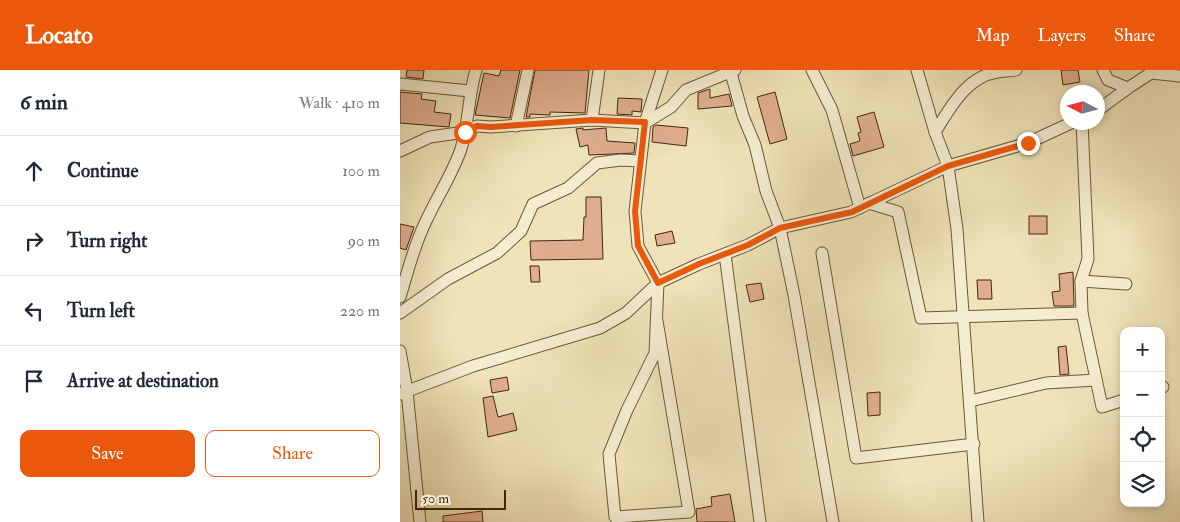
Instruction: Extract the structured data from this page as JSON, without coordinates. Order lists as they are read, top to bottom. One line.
{"scale_bar":"50 m","north":"left","page":{"header":"Locato","nav":["Map","Layers","Share"],"heading":["6 min","Walk · 410 m"],"list":[["Continue","100 m"],["Turn right","90 m"],["Turn left","220 m"],"Arrive at destination"],"map_buttons":["+","−"],"buttons":["Save","Share"],"scale":"50 m"}}
